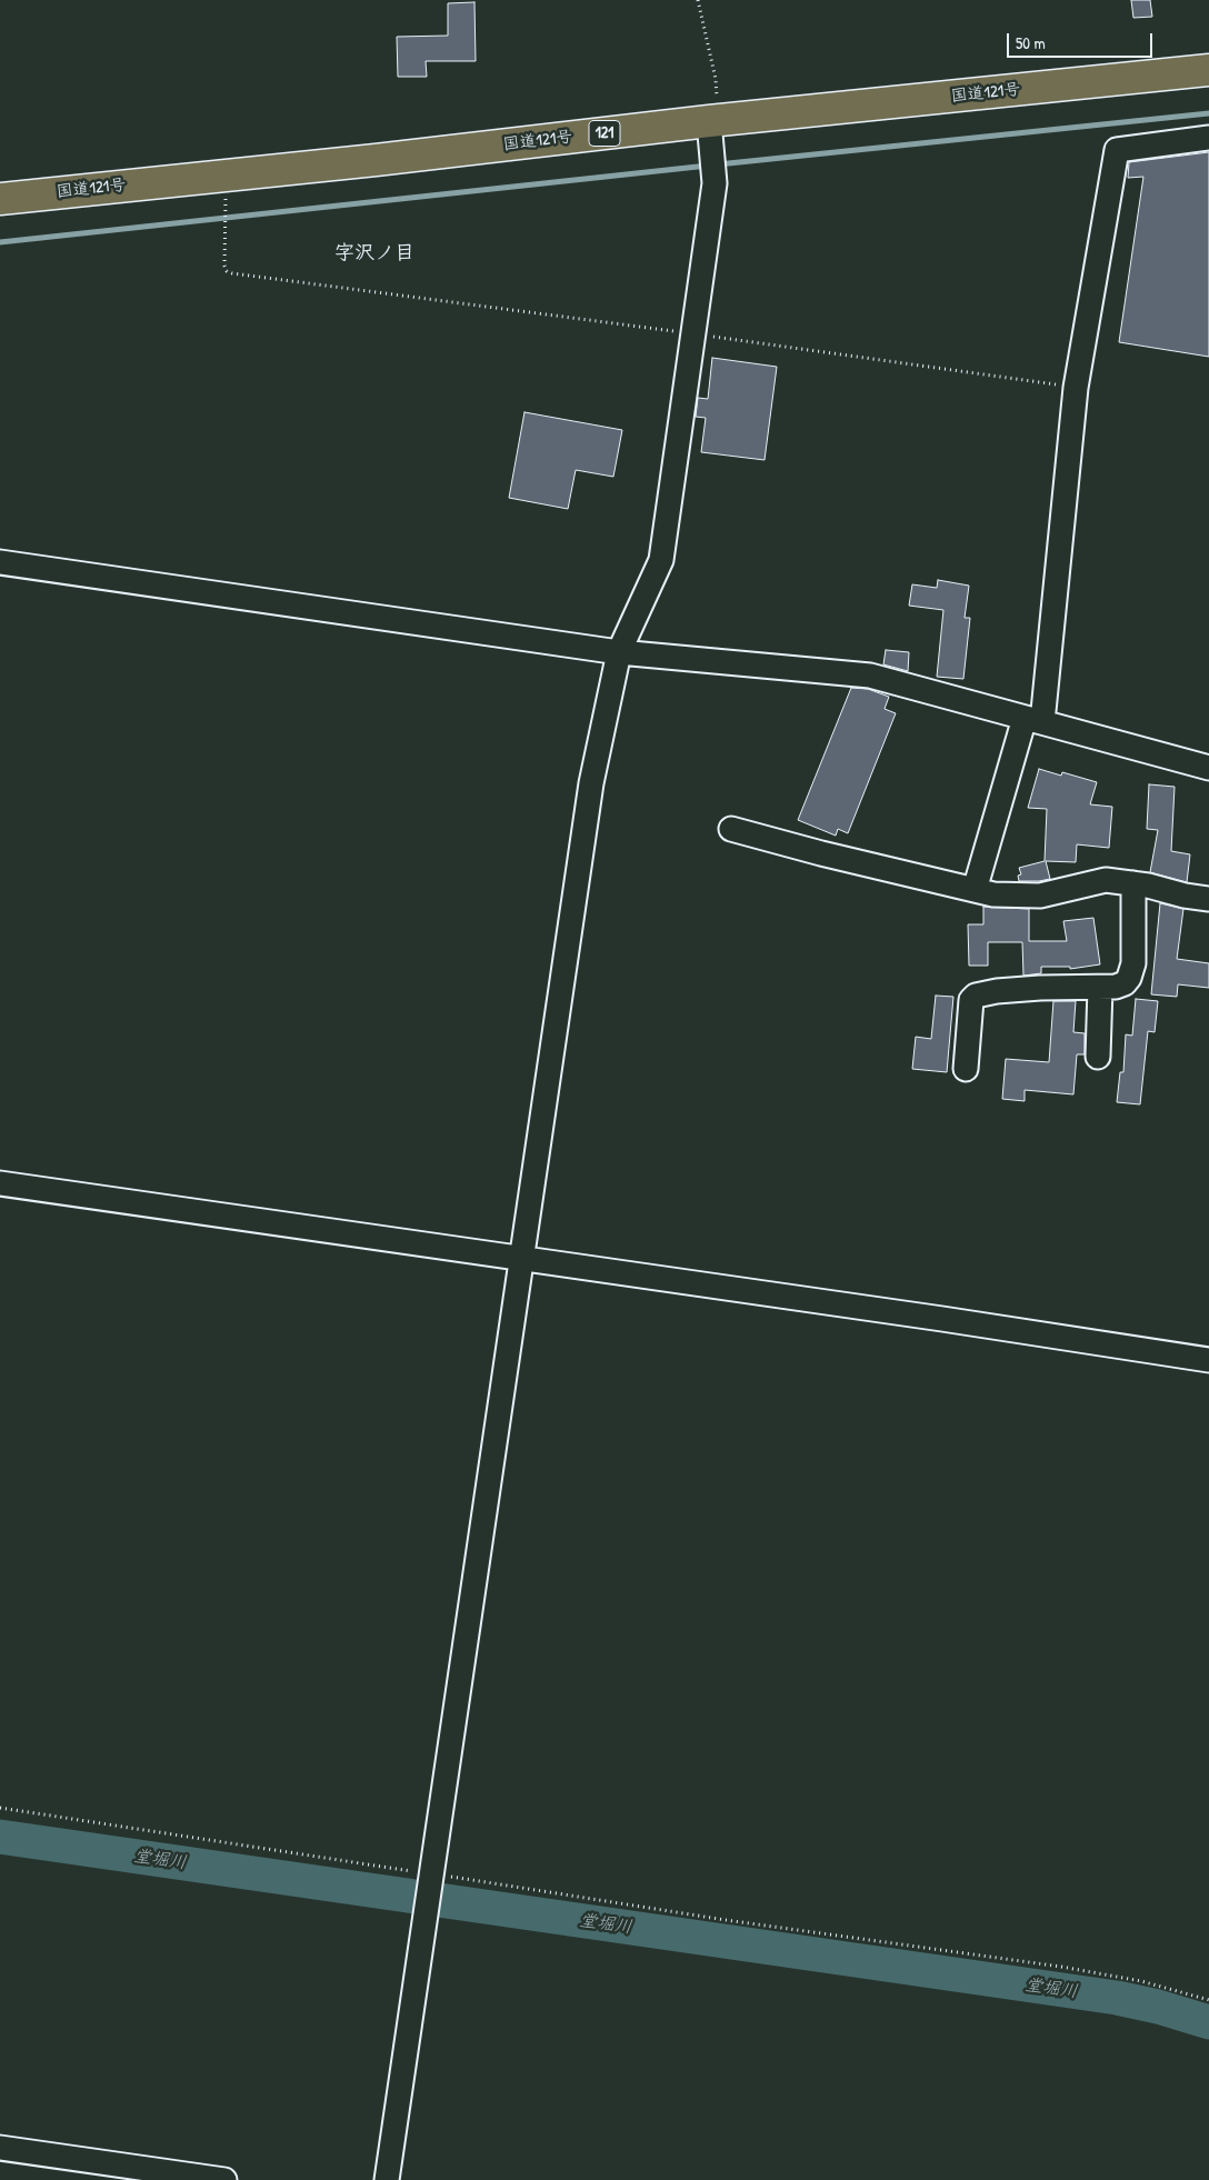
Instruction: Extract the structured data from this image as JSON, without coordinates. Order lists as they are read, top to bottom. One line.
{"streets":{"highway":["国道121号","121"]},"districts":["字沢ノ目"],"water":["堂堀川"],"scale_bar":"50 m"}
